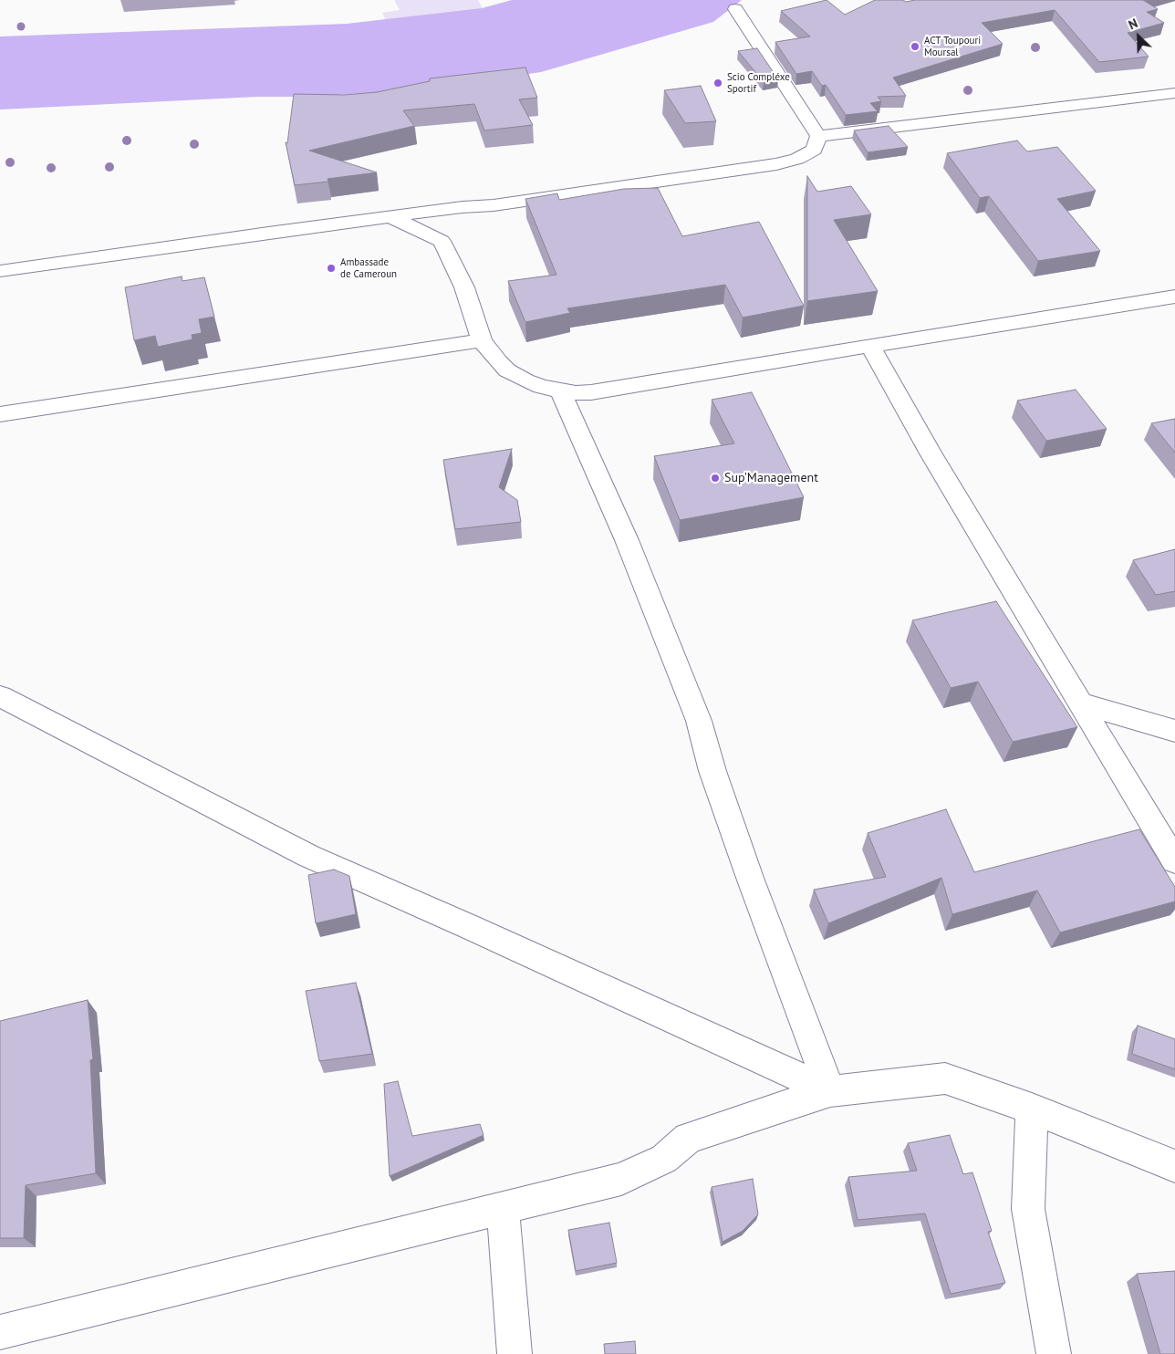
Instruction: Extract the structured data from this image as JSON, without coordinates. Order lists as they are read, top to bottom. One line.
{"places":["ACT Toupouri Moursal","Scio Compléxe Sportif","Ambassade de Cameroun","Sup'Management"],"north":"top left"}
